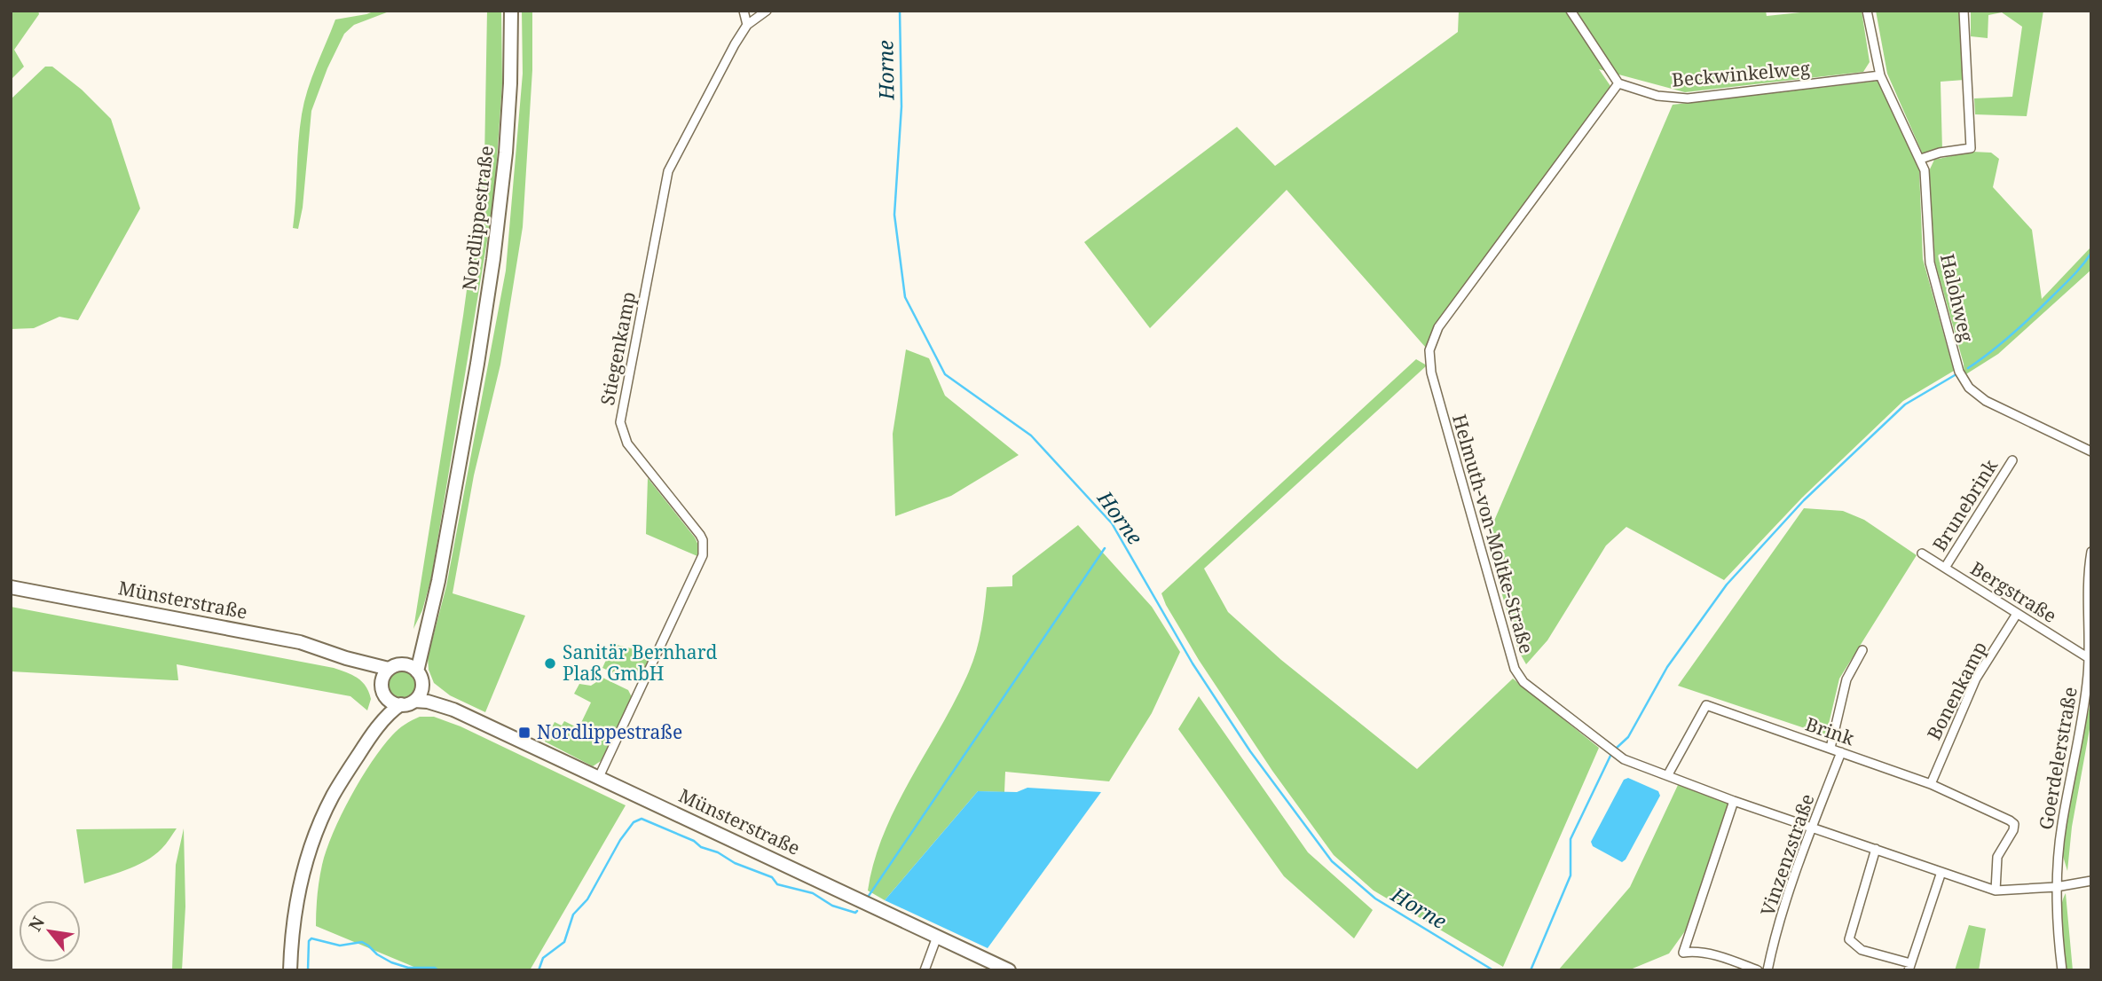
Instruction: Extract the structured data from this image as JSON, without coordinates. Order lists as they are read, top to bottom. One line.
{"streets":{"main road":["Nordlippestraße","Münsterstraße"],"street":["Beckwinkelweg","Halohweg","Stiegenkamp","Brunebrink","Helmuth-von-Moltke-Straße","Bergstraße","Bonenkamp","Brink","Goerdelerstraße","Vinzenzstraße"]},"crossings":[["Beckwinkelweg","Halohweg"],["Beckwinkelweg","Helmuth-von-Moltke-Straße"],["Nordlippestraße","Münsterstraße"],["Stiegenkamp","Münsterstraße"],["Brunebrink","Bergstraße"],["Helmuth-von-Moltke-Straße","Brink"],["Helmuth-von-Moltke-Straße","Goerdelerstraße"],["Helmuth-von-Moltke-Straße","Vinzenzstraße"],["Bergstraße","Bonenkamp"],["Bergstraße","Goerdelerstraße"],["Bonenkamp","Brink"],["Brink","Vinzenzstraße"]],"water":["Horne"],"places":{"other":["Sanitär Bernhard Plaß GmbH"],"transit":["Nordlippestraße"]},"north":"top left"}
